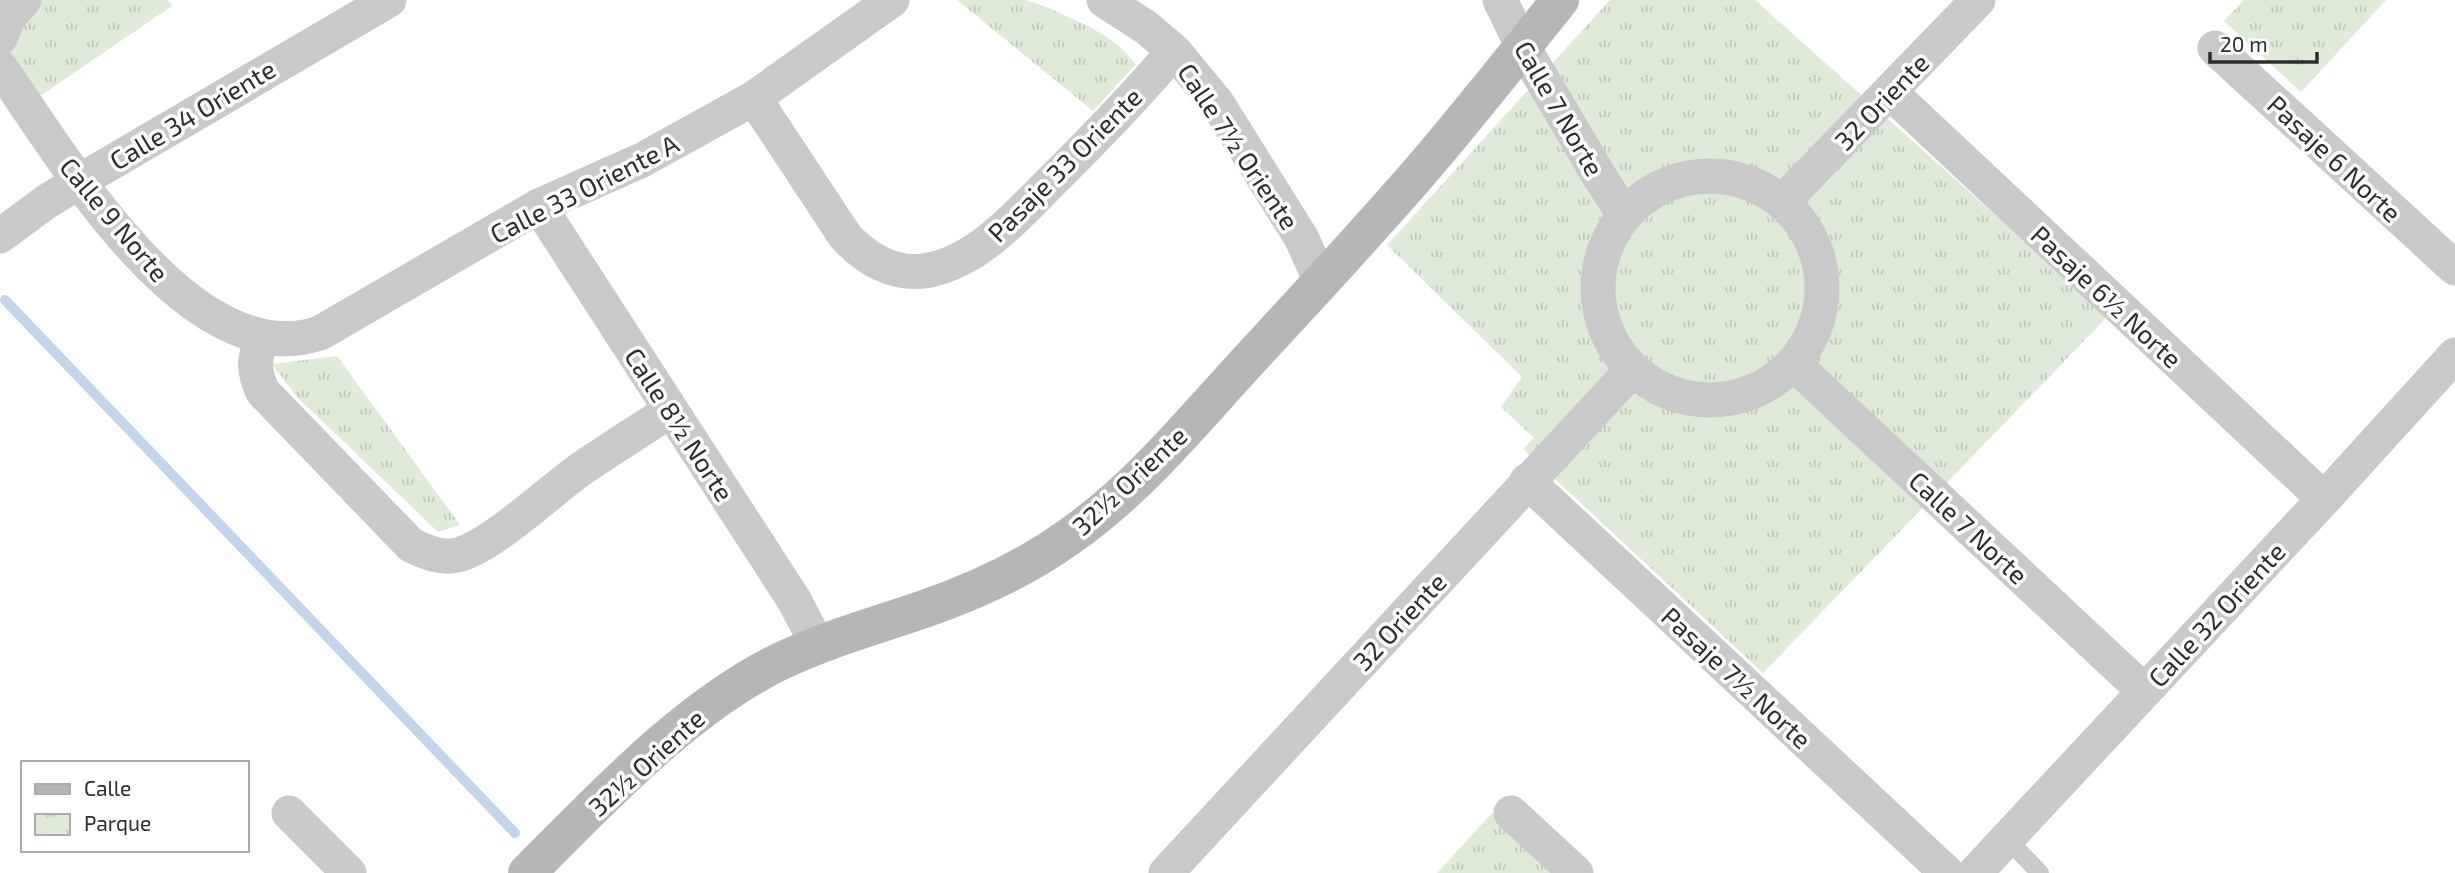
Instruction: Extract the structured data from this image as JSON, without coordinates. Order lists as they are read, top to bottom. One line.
{"streets":{"street":["32 Oriente","Calle 7 Norte","Calle 34 Oriente","Calle 7½ Oriente","Pasaje 6 Norte","Pasaje 33 Oriente","Calle 33 Oriente A","Calle 9 Norte","Pasaje 6½ Norte","Calle 8½ Norte","32½ Oriente","Calle 32 Oriente","Pasaje 7½ Norte"]},"crossings":[["32 Oriente","Calle 7 Norte"],["32 Oriente","Pasaje 6½ Norte"],["32 Oriente","Pasaje 7½ Norte"],["Calle 7 Norte","32½ Oriente"],["Calle 7 Norte","Calle 32 Oriente"],["Calle 34 Oriente","Calle 9 Norte"],["Calle 7½ Oriente","Pasaje 33 Oriente"],["Calle 7½ Oriente","32½ Oriente"],["Pasaje 33 Oriente","Calle 33 Oriente A"],["Calle 33 Oriente A","Calle 9 Norte"],["Calle 33 Oriente A","Calle 8½ Norte"],["Pasaje 6½ Norte","Calle 32 Oriente"],["Calle 8½ Norte","32½ Oriente"]],"legend":["Calle","Parque"],"scale_bar":"20 m"}
